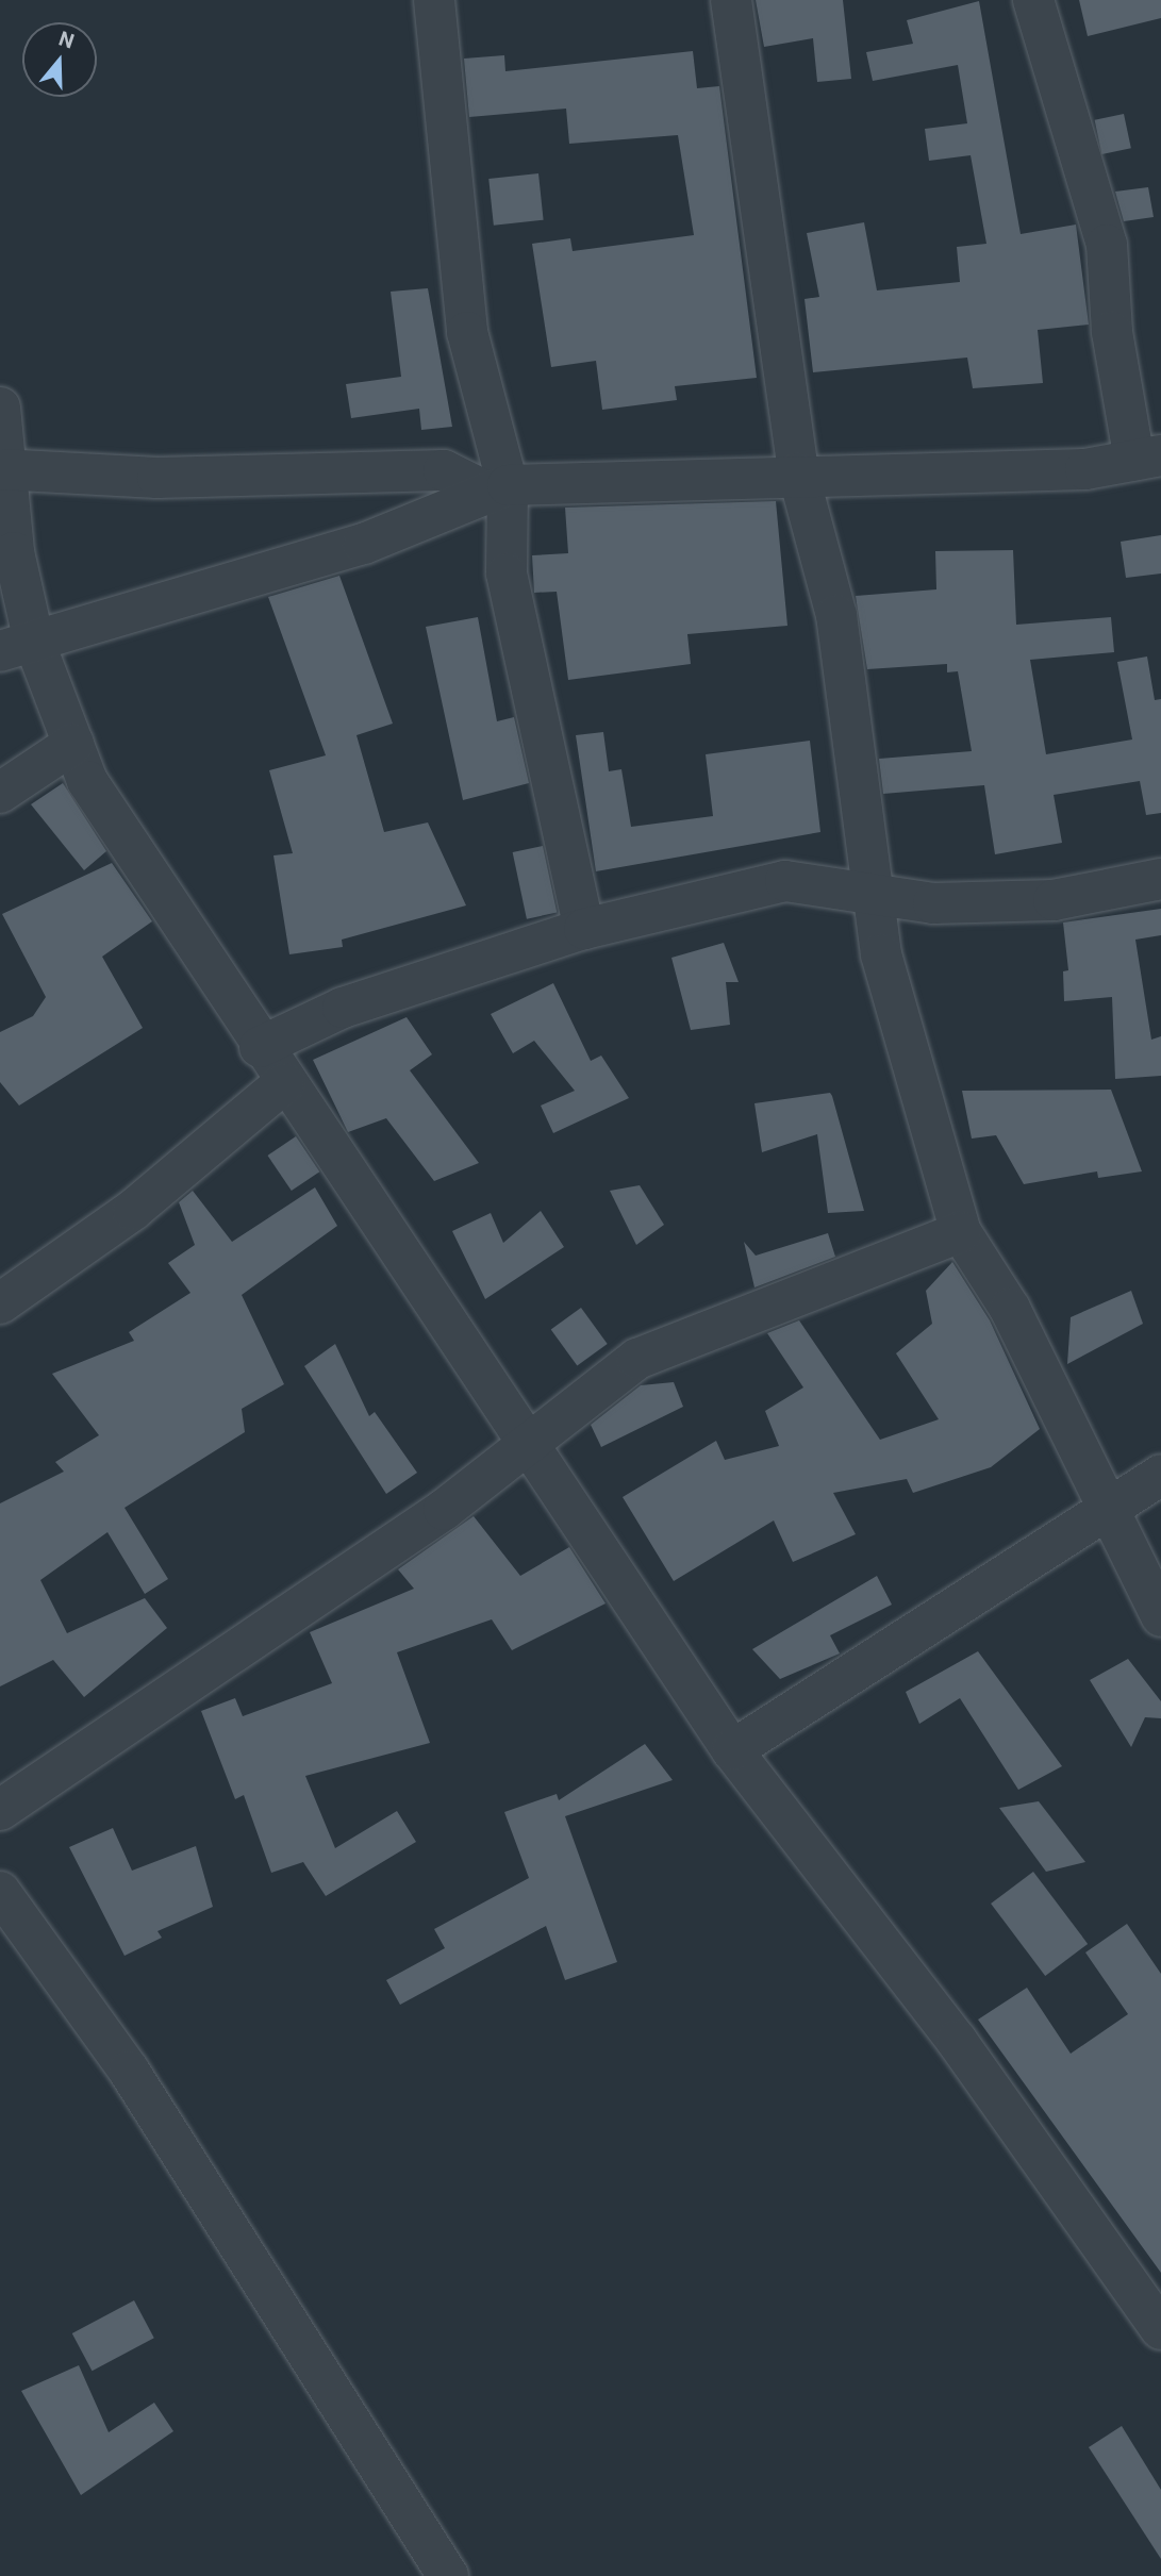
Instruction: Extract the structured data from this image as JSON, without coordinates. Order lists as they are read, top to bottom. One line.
{"north":"top"}
